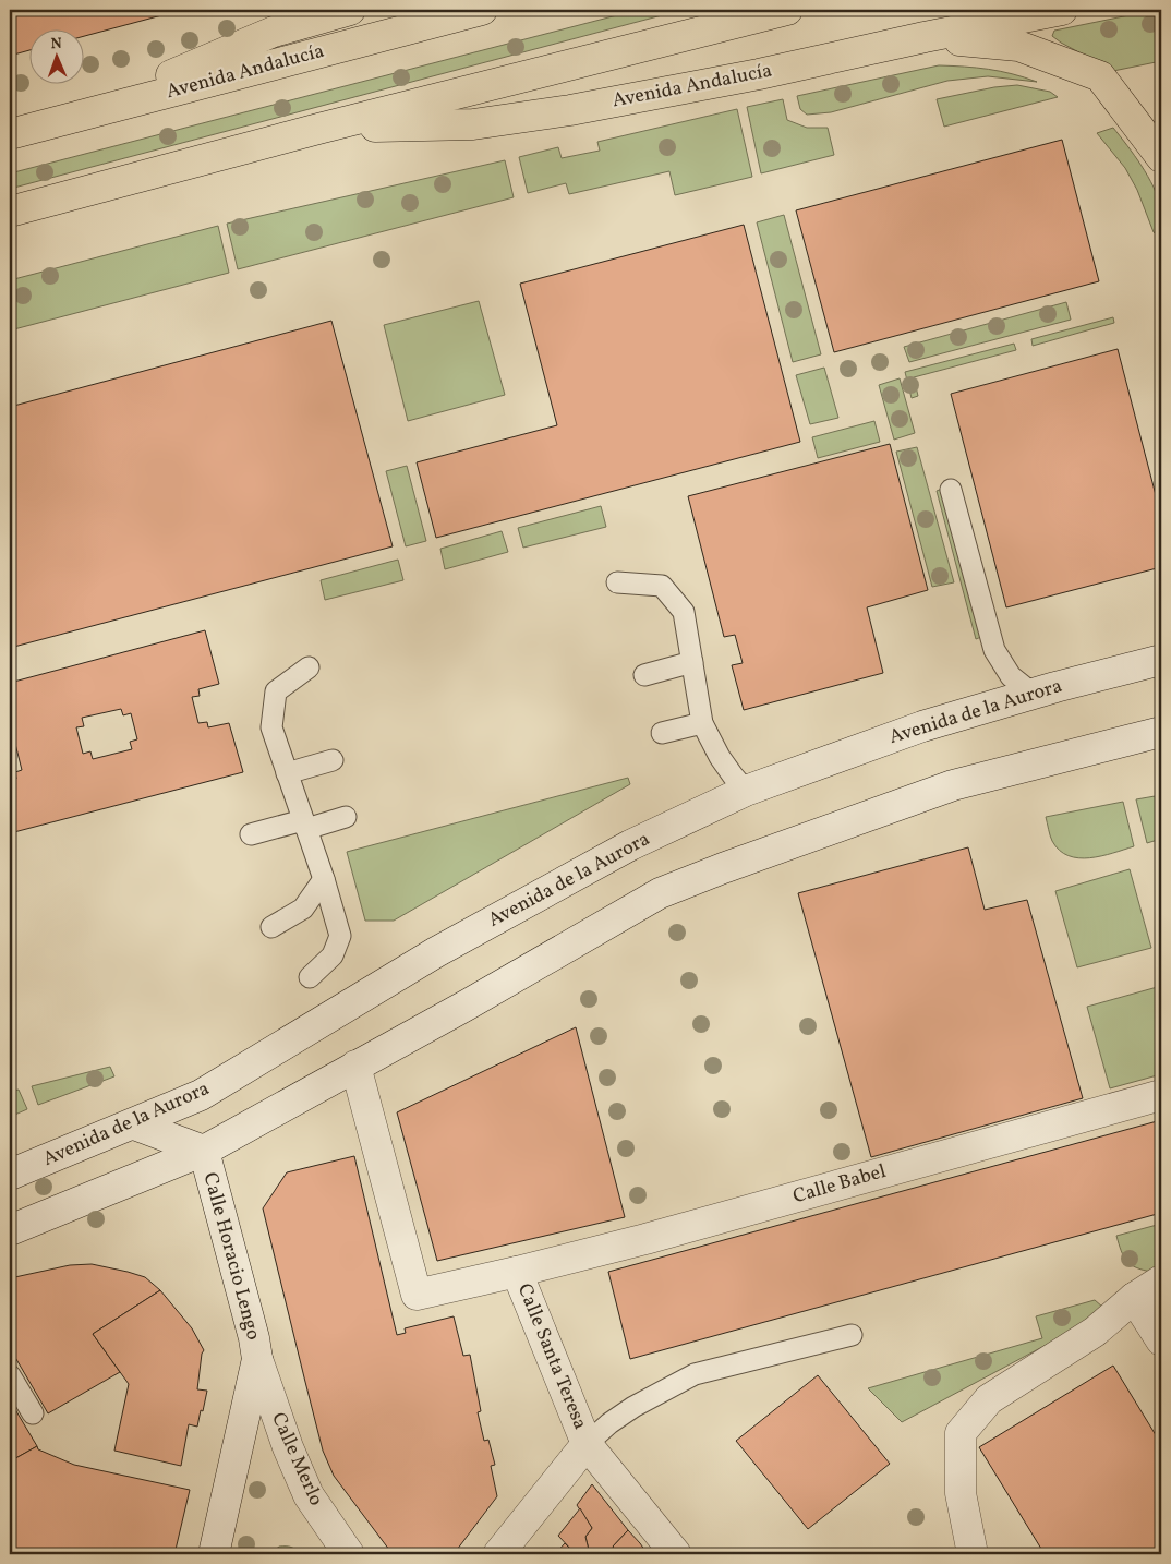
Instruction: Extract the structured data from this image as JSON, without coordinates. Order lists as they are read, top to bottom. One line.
{"streets":{"main road":["Avenida Andalucía"],"street":["Avenida de la Aurora","Calle Babel","Calle Horacio Lengo","Calle Santa Teresa","Calle Merlo"]},"crossings":[["Calle Babel","Calle Santa Teresa"],["Calle Horacio Lengo","Calle Merlo"]],"north":"top"}
